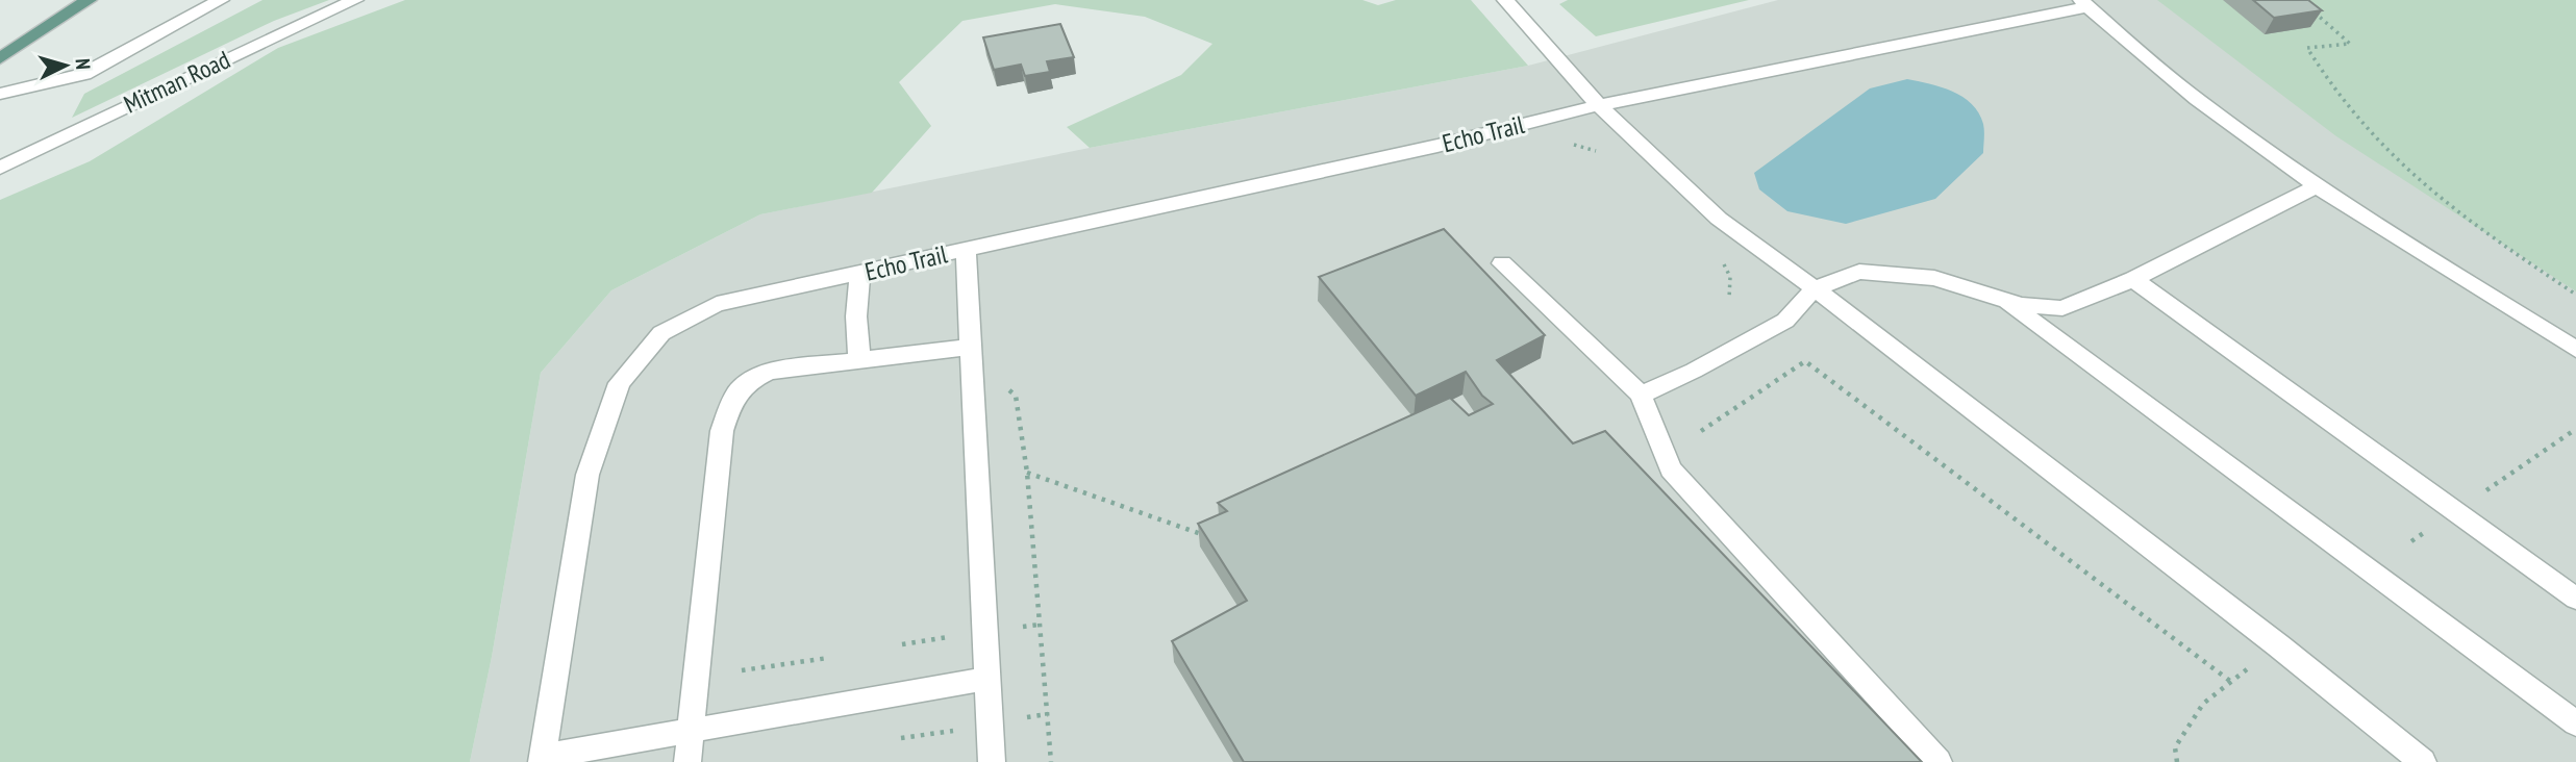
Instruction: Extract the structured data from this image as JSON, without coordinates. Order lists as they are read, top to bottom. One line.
{"streets":{"street":["Mitman Road","Echo Trail"]},"north":"right"}
